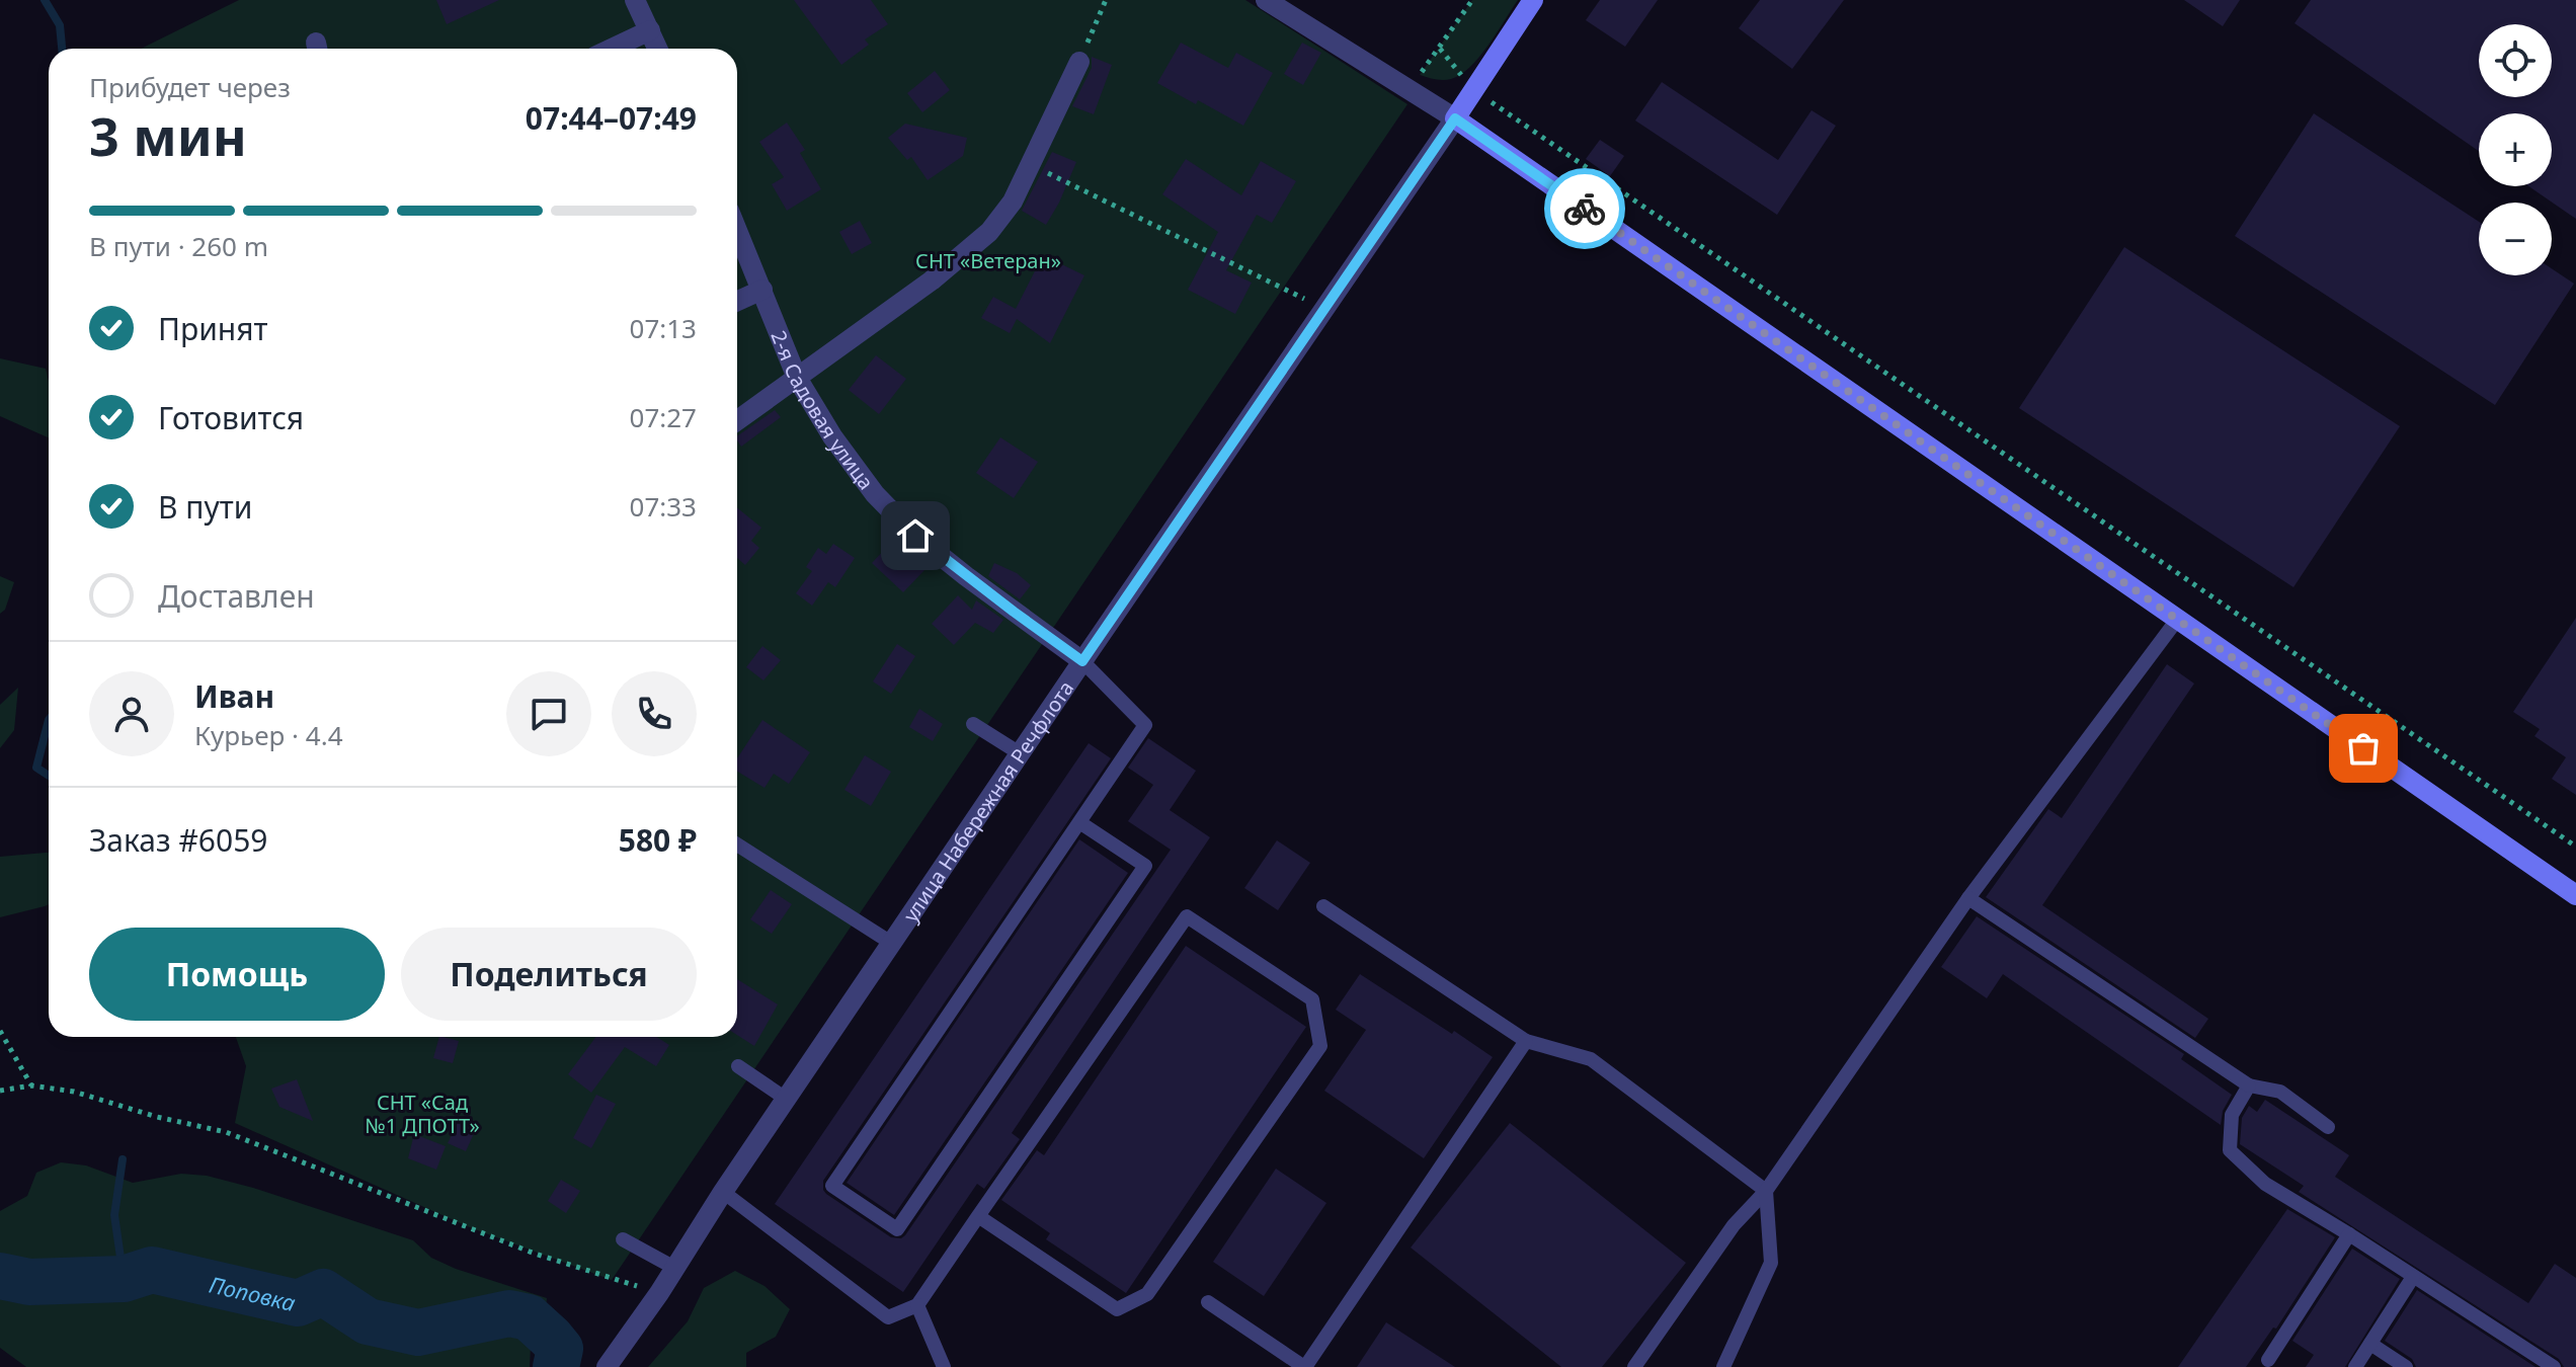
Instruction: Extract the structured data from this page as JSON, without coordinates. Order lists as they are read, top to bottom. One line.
{"streets":{"street":["2-я Садовая улица","улица Набережная Речфлота"]},"crossings":[["2-я Садовая улица","улица Набережная Речфлота"]],"water":["Поповка"],"parks":["СНТ «Ветеран»","СНТ «Сад №1 ДПОТТ»"],"page":{"map_buttons":["+","−"],"heading":["3 мин","Прибудет через","07:44–07:49"],"panel":["Иван","Курьер · 4.4","Заказ #6059","580 ₽"],"bar":"В пути · 260 m","list":[["Принят","07:13"],["Готовится","07:27"],["В пути","07:33"],"Доставлен"],"buttons":["Помощь","Поделиться"]}}
